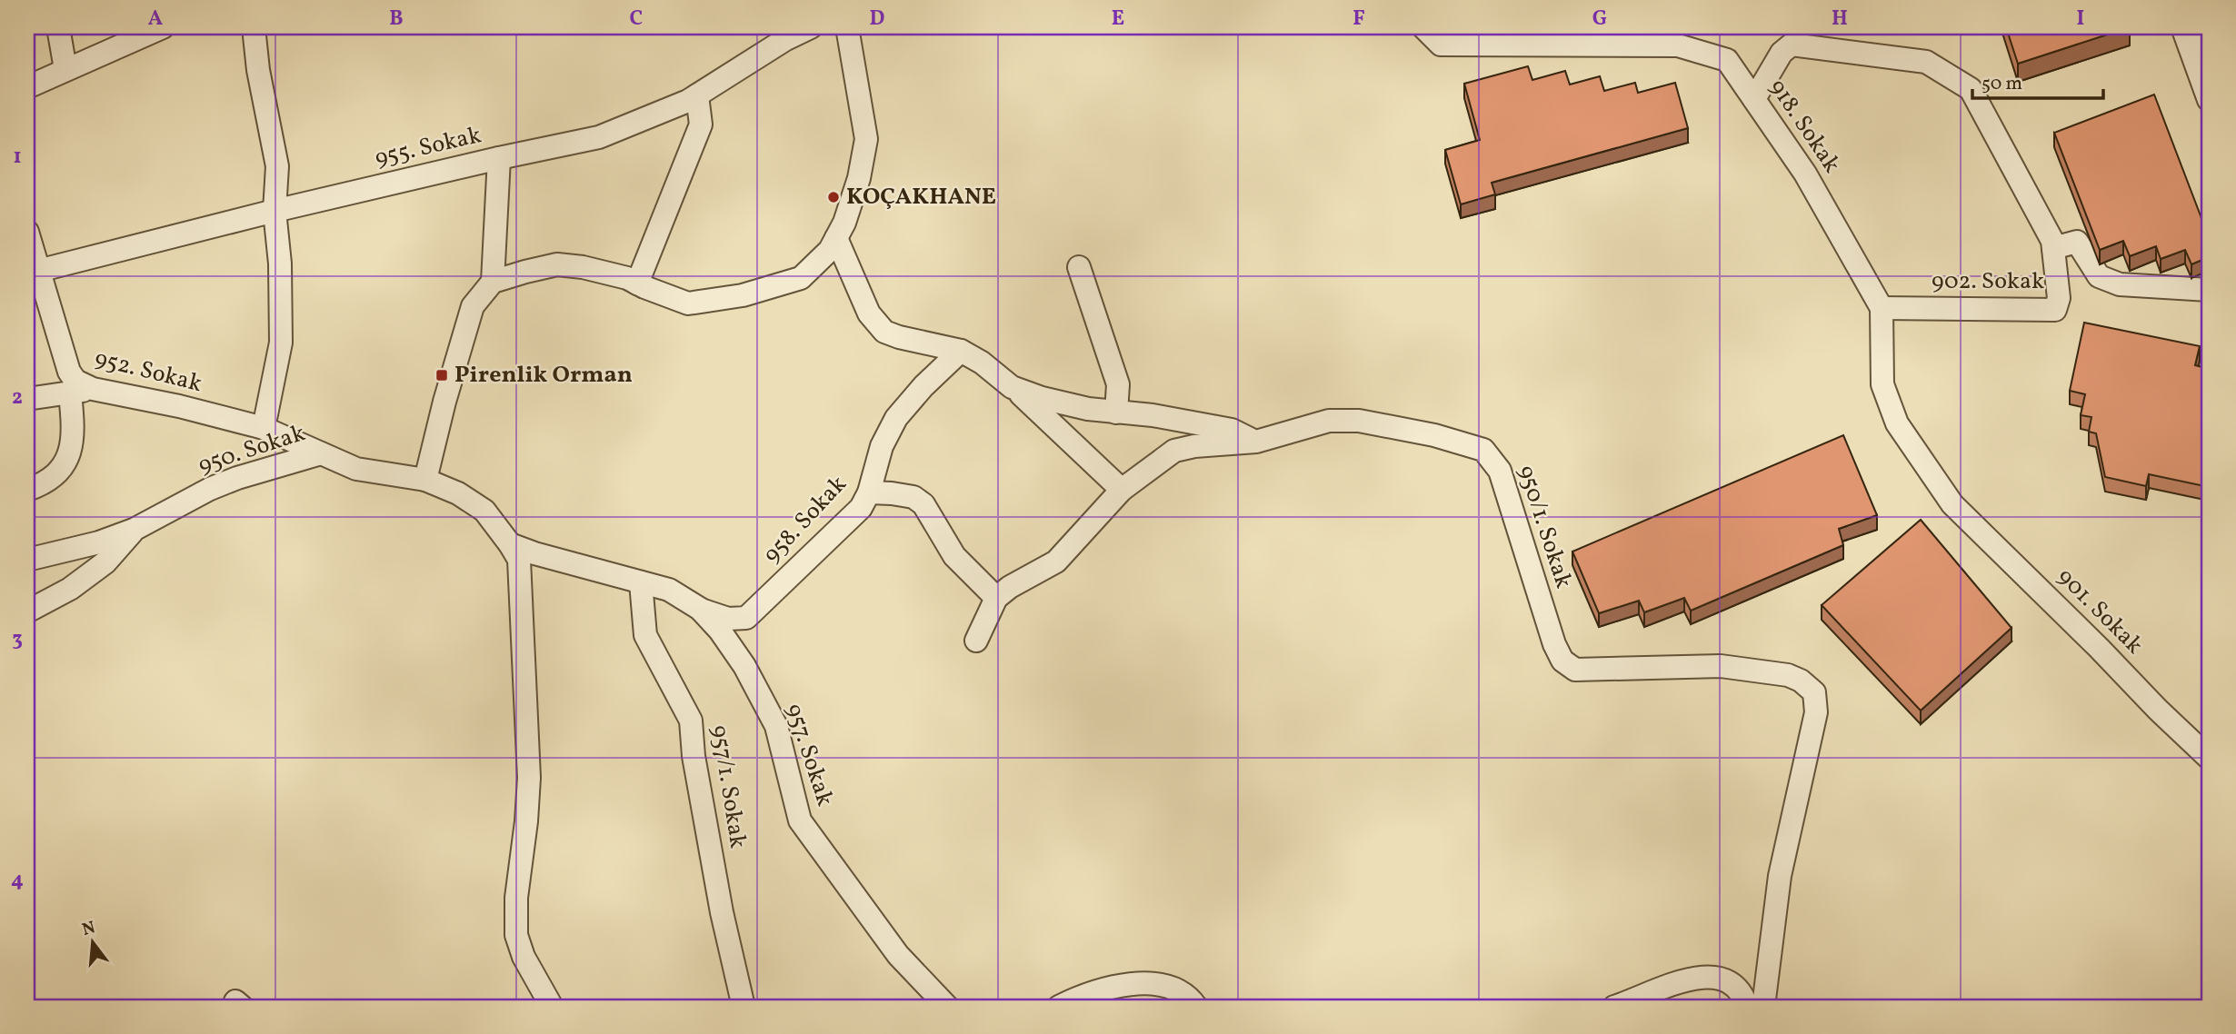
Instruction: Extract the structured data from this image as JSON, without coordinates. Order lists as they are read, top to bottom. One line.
{"streets":{"street":["918. Sokak","955. Sokak","902. Sokak","952. Sokak","950. Sokak","958. Sokak","950/1. Sokak","901. Sokak","957. Sokak","957/1. Sokak"]},"crossings":[["918. Sokak","902. Sokak"],["918. Sokak","901. Sokak"],["955. Sokak","952. Sokak"],["952. Sokak","950. Sokak"],["958. Sokak","957. Sokak"],["957. Sokak","957/1. Sokak"]],"places":{"other":["KOÇAKHANE"],"transit":["Pirenlik Orman"]},"scale_bar":"50 m","north":"top","grid":{"columns":["A","B","C","D","E","F","G","H","I"],"rows":["1","2","3","4"]}}
